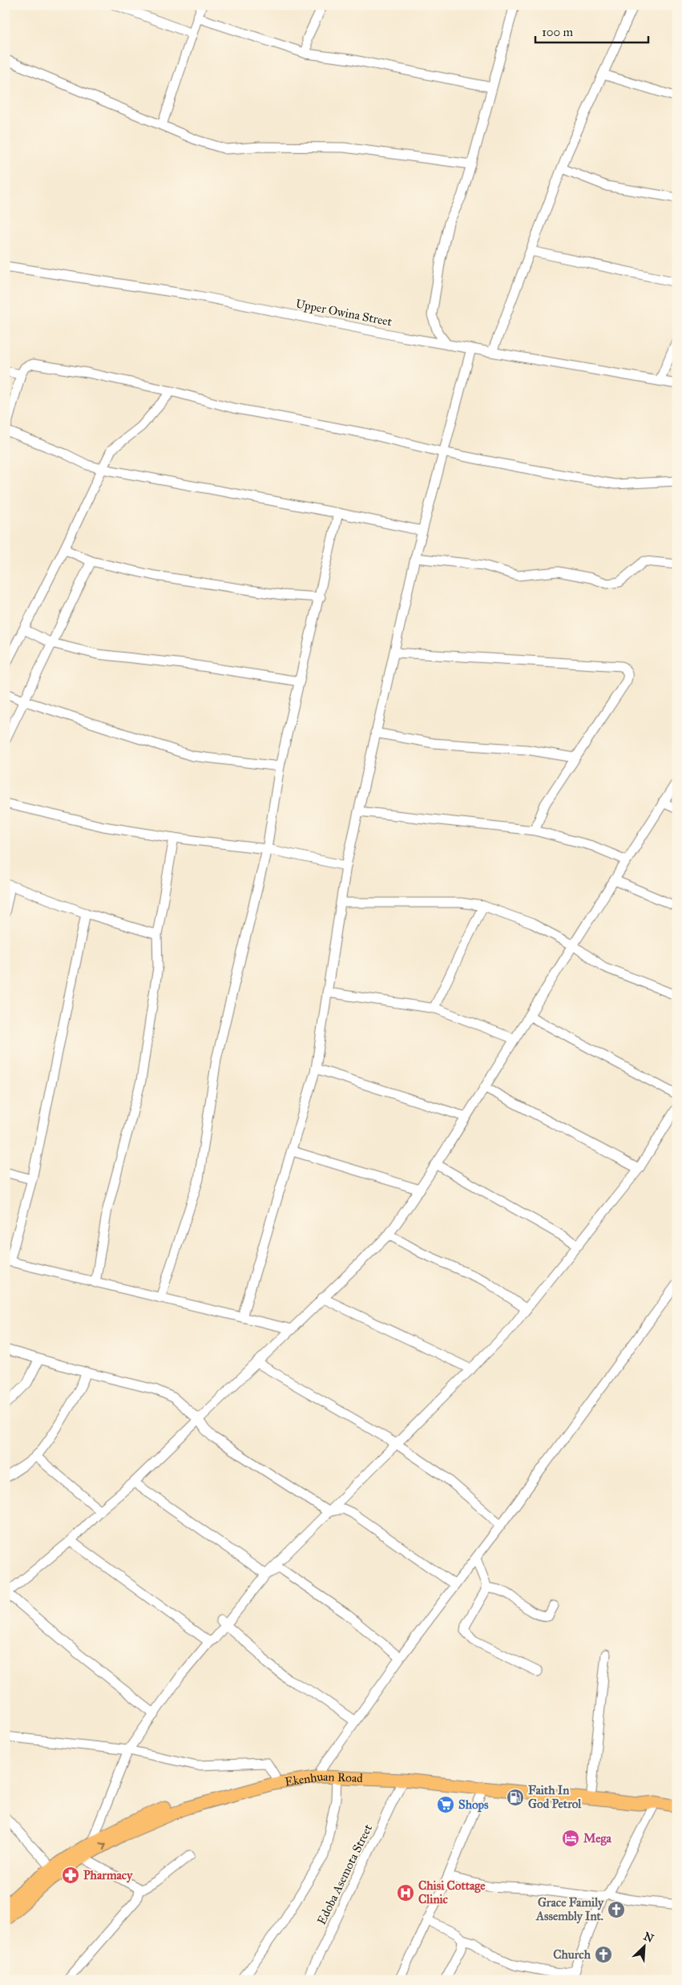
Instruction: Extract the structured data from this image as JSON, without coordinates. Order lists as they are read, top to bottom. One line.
{"streets":{"main road":["Ekenhuan Road"],"street":["Upper Owina Street","Edoba Asemota Street"]},"crossings":[["Ekenhuan Road","Edoba Asemota Street"]],"places":{"fuel station":["Faith In God Petrol"],"supermarket":["Shops"],"hotel":["Mega"],"pharmacy":["Pharmacy"],"hospital":["Chisi Cottage Clinic"],"church":["Grace Family Assembly Int.","Church"]},"scale_bar":"100 m","north":"top right"}
